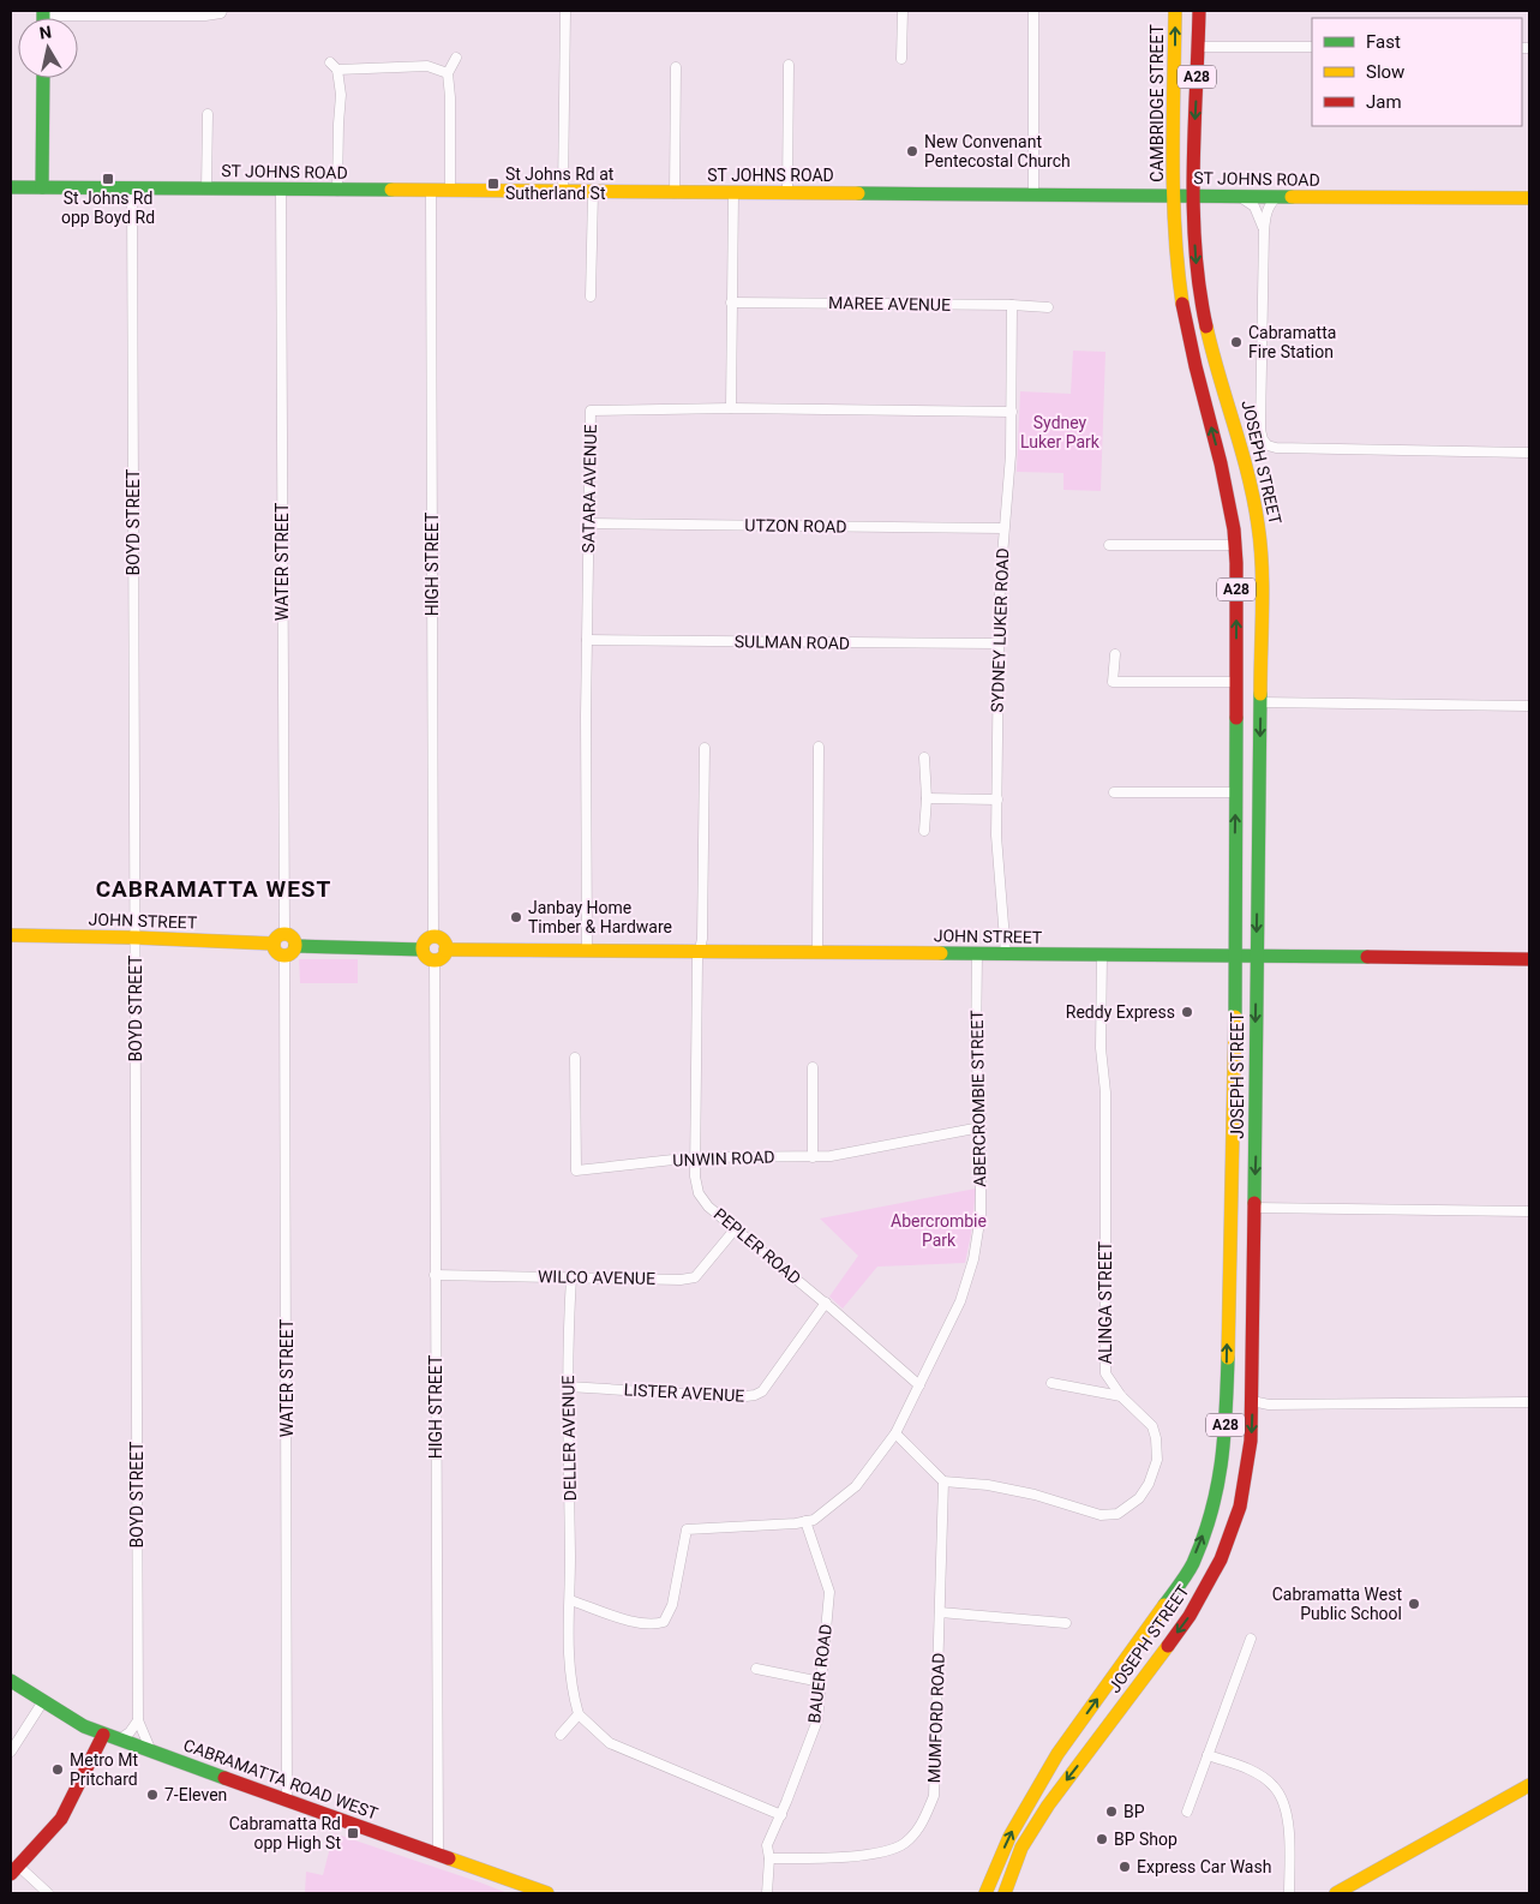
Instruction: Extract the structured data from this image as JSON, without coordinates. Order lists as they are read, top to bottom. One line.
{"streets":{"main road":["A28","CAMBRIDGE STREET","ST JOHNS ROAD","JOSEPH STREET","JOHN STREET","CABRAMATTA ROAD WEST"],"street":["MAREE AVENUE","SATARA AVENUE","BOYD STREET","UTZON ROAD","WATER STREET","HIGH STREET","SYDNEY LUKER ROAD","SULMAN ROAD","ABERCROMBIE STREET","UNWIN ROAD","PEPLER ROAD","WILCO AVENUE","ALINGA STREET","LISTER AVENUE","DELLER AVENUE","BAUER ROAD","MUMFORD ROAD"]},"crossings":[["A28","ST JOHNS ROAD"],["A28","JOSEPH STREET"],["CAMBRIDGE STREET","ST JOHNS ROAD"],["CAMBRIDGE STREET","JOSEPH STREET"],["ST JOHNS ROAD","JOSEPH STREET"],["ST JOHNS ROAD","BOYD STREET"],["ST JOHNS ROAD","WATER STREET"],["ST JOHNS ROAD","HIGH STREET"],["MAREE AVENUE","SYDNEY LUKER ROAD"],["JOSEPH STREET","JOHN STREET"],["SATARA AVENUE","UTZON ROAD"],["SATARA AVENUE","SYDNEY LUKER ROAD"],["SATARA AVENUE","SULMAN ROAD"],["SATARA AVENUE","JOHN STREET"],["BOYD STREET","JOHN STREET"],["BOYD STREET","CABRAMATTA ROAD WEST"],["UTZON ROAD","SYDNEY LUKER ROAD"],["WATER STREET","JOHN STREET"],["WATER STREET","CABRAMATTA ROAD WEST"],["HIGH STREET","JOHN STREET"],["HIGH STREET","WILCO AVENUE"],["HIGH STREET","CABRAMATTA ROAD WEST"],["SYDNEY LUKER ROAD","SULMAN ROAD"],["SYDNEY LUKER ROAD","JOHN STREET"],["JOHN STREET","ABERCROMBIE STREET"],["JOHN STREET","PEPLER ROAD"],["JOHN STREET","ALINGA STREET"],["ABERCROMBIE STREET","UNWIN ROAD"],["ABERCROMBIE STREET","PEPLER ROAD"],["ABERCROMBIE STREET","DELLER AVENUE"],["ABERCROMBIE STREET","BAUER ROAD"],["UNWIN ROAD","PEPLER ROAD"],["PEPLER ROAD","WILCO AVENUE"],["PEPLER ROAD","LISTER AVENUE"],["WILCO AVENUE","DELLER AVENUE"],["ALINGA STREET","MUMFORD ROAD"],["LISTER AVENUE","DELLER AVENUE"],["BAUER ROAD","MUMFORD ROAD"]],"districts":["CABRAMATTA WEST"],"parks":["Sydney Luker Park","Abercrombie Park"],"places":{"other":["New Convenant Pentecostal Church","Cabramatta Fire Station","Janbay Home Timber & Hardware","Reddy Express","Cabramatta West Public School","Metro Mt Pritchard","7-Eleven","BP","BP Shop","Express Car Wash"],"transit":["St Johns Rd opp Boyd Rd","St Johns Rd at Sutherland St","Cabramatta Rd opp High St"]},"legend":["Fast","Slow","Jam"],"north":"top"}
